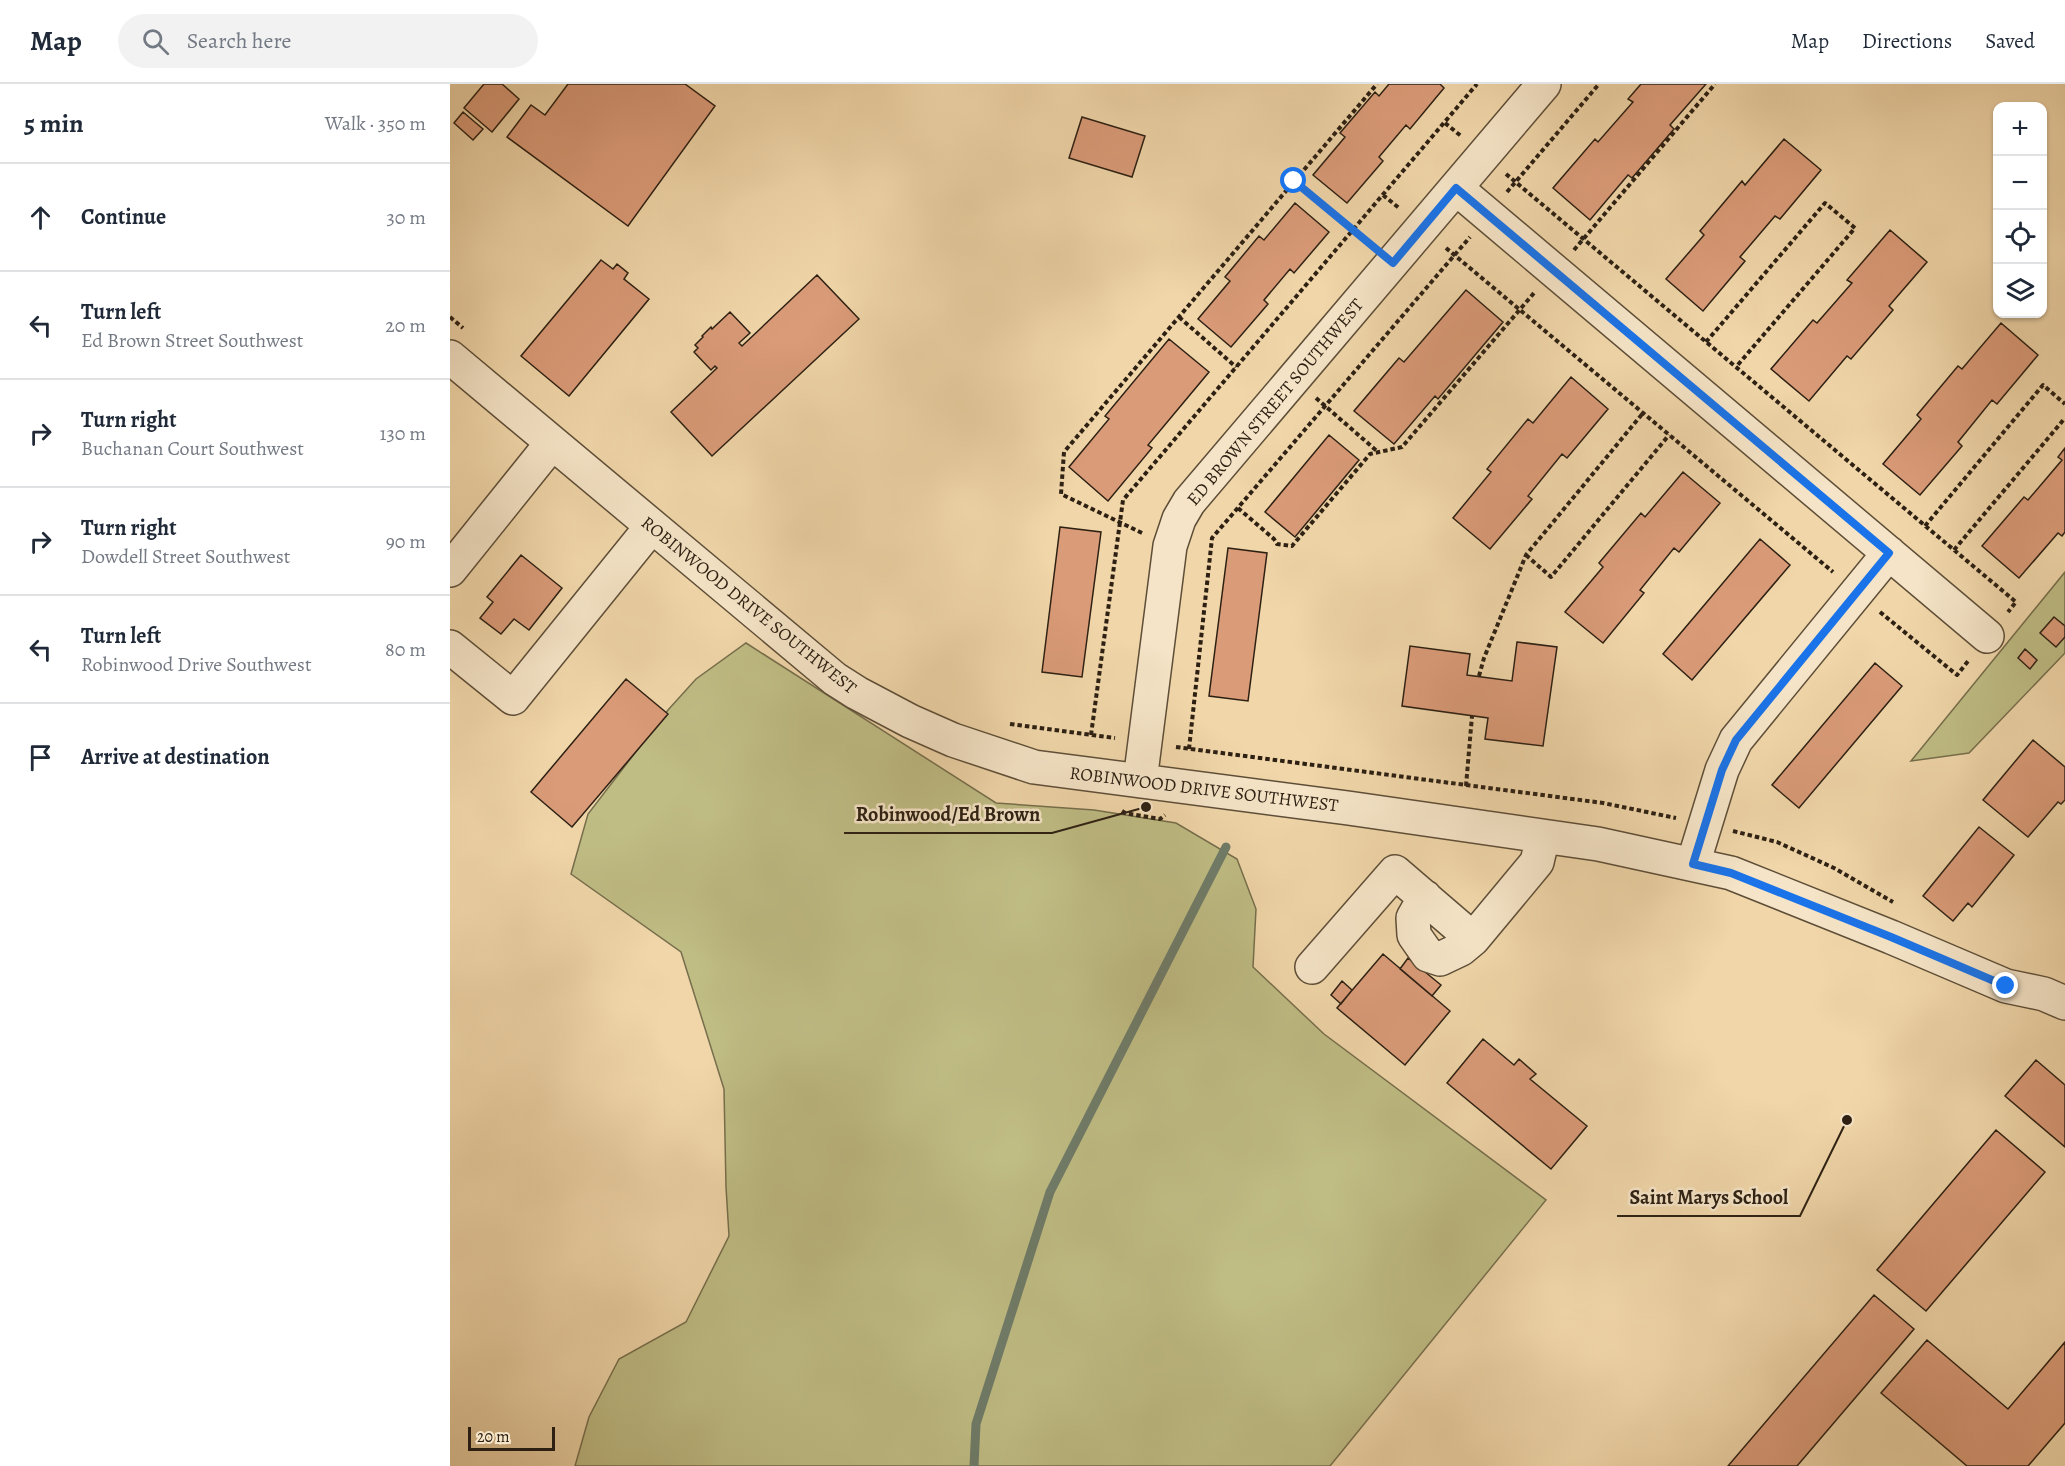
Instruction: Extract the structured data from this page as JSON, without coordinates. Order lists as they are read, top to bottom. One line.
{"streets":{"street":["ED BROWN STREET SOUTHWEST","ROBINWOOD DRIVE SOUTHWEST"]},"crossings":[["ED BROWN STREET SOUTHWEST","ROBINWOOD DRIVE SOUTHWEST"]],"places":["Robinwood/Ed Brown","Saint Marys School"],"scale_bar":"20 m","page":{"header":"Map","search":"Search here","nav":["Map","Directions","Saved"],"heading":["5 min","Walk · 350 m"],"map_buttons":["+","−"],"list":[["Continue","30 m"],["Turn left","Ed Brown Street Southwest","20 m"],["Turn right","Buchanan Court Southwest","130 m"],["Turn right","Dowdell Street Southwest","90 m"],["Turn left","Robinwood Drive Southwest","80 m"],"Arrive at destination"],"scale":"20 m"}}
